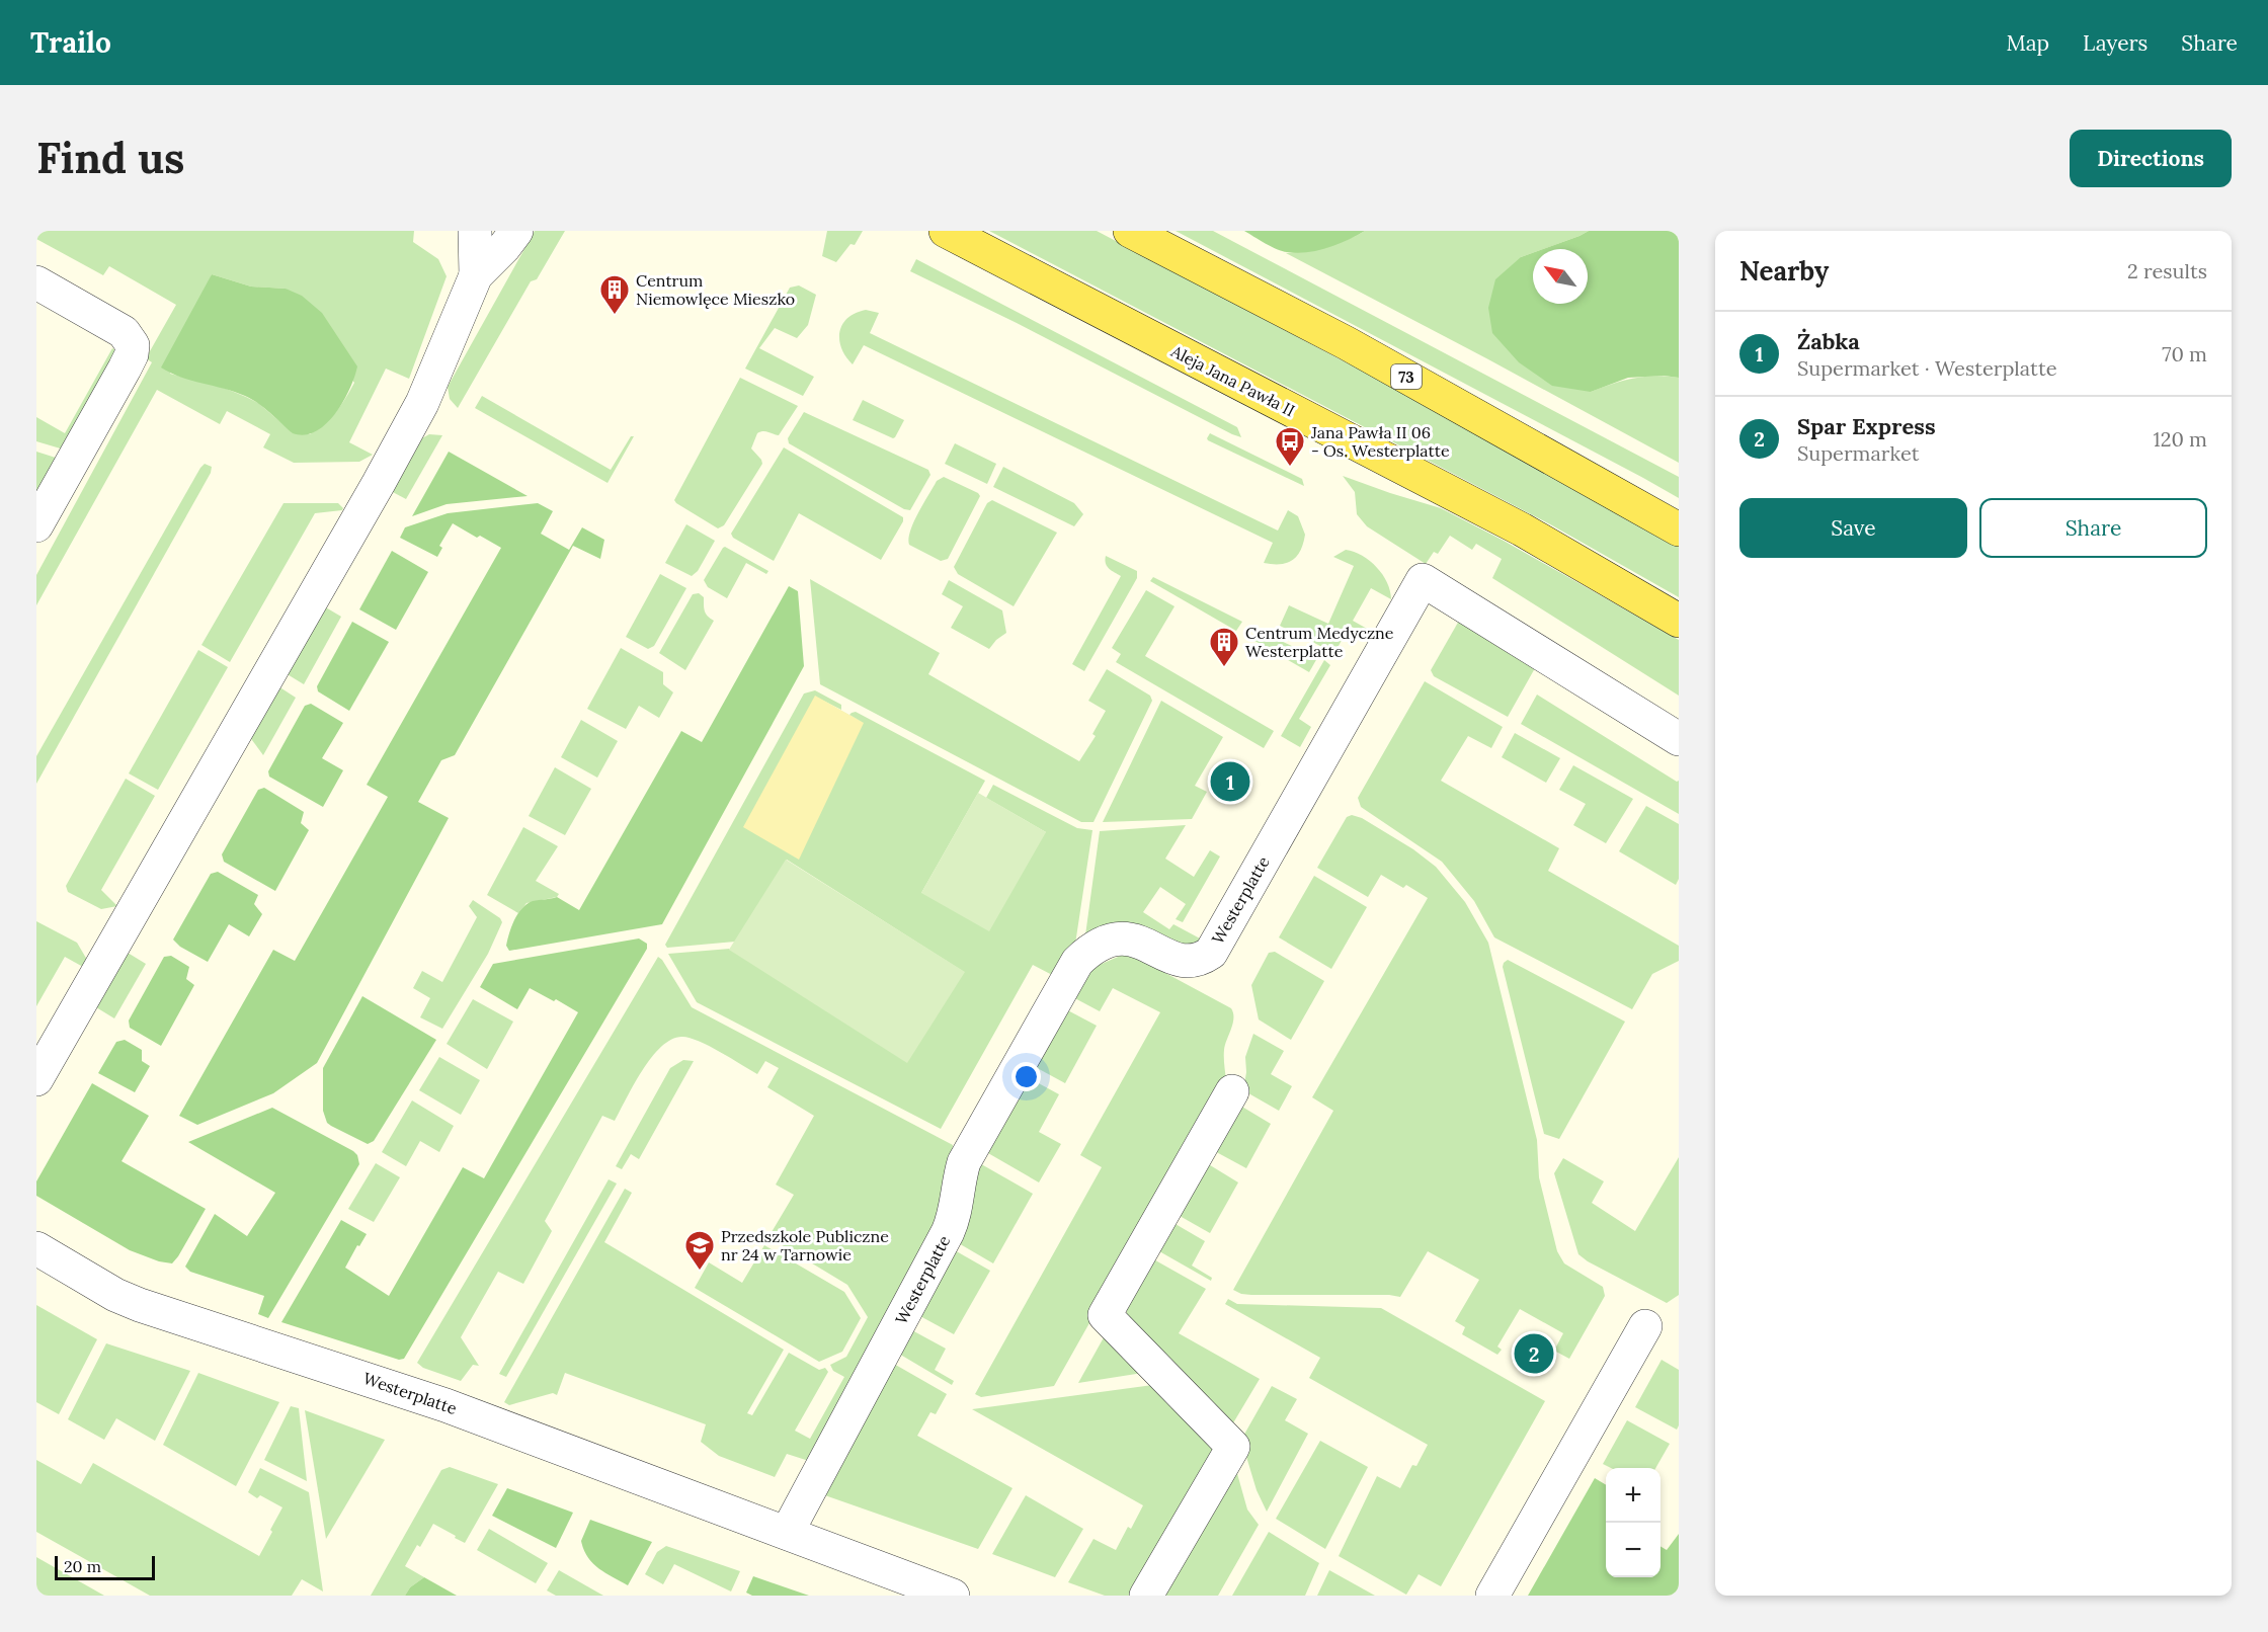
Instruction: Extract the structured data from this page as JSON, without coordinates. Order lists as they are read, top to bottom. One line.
{"streets":{"main road":["73","Aleja Jana Pawła II"],"street":["Westerplatte"]},"places":{"building":["Centrum Niemowlęce Mieszko","Centrum Medyczne Westerplatte"],"bus stop":["Jana Pawła II 06 - Os. Westerplatte"],"school or university":["Przedszkole Publiczne nr 24 w Tarnowie"]},"scale_bar":"20 m","north":"top left","page":{"header":"Trailo","nav":["Map","Layers","Share"],"buttons":["Directions",["Save","Share"]],"title":"Find us","heading":["Nearby","2 results"],"list":[{"mark":"1","name":"Żabka","note":"Supermarket · Westerplatte","value":"70 m"},{"mark":"2","name":"Spar Express","note":"Supermarket","value":"120 m"}],"pins":["1","2"],"map_buttons":["+","−"],"scale":"20 m"}}
